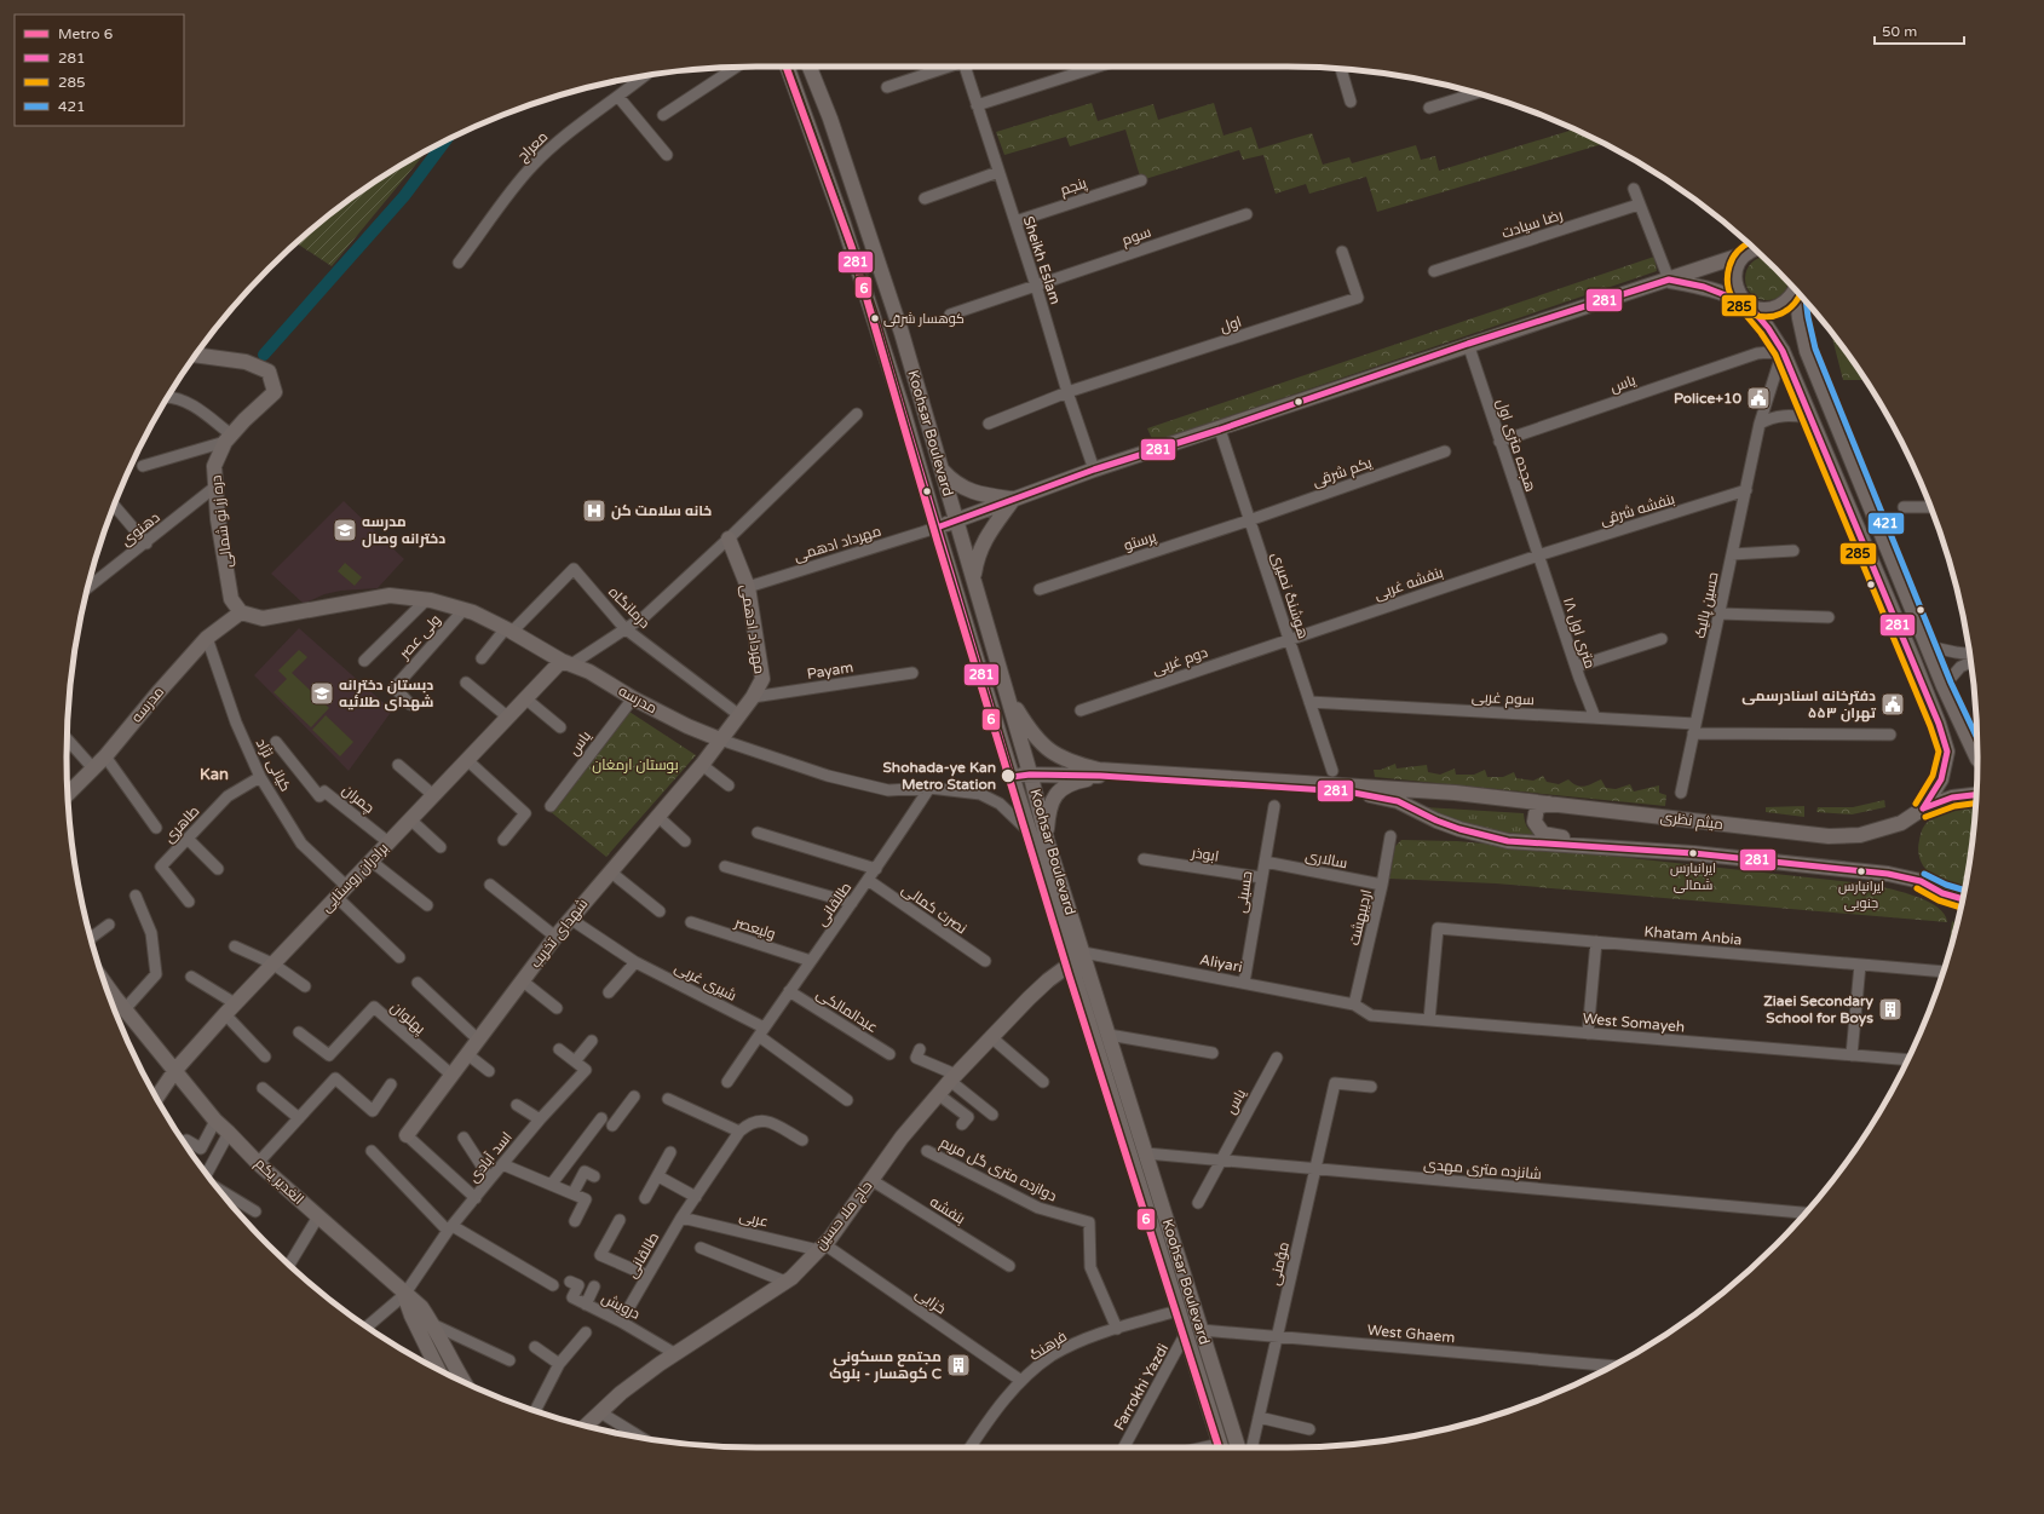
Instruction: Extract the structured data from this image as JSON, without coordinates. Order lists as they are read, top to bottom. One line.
{"streets":{"street":["معراج","پنجم","رضا سیادت","سوم","Sheikh Eslam","اول","یاس","Koohsar Boulevard","هجده متری اول","یکم شرقی","بنفشه شرقی","دره زر نو شمالی","دهنوی","پرستو","مهرداد ادهمى","بنفشه غربی","هوشنگ نصیری","حسین پالیک","درمانگاه","مهرداد ادهمی","۱۸ متری اول","ولی عصر","دوم غربی","Payam","سوم غربی","مدرسه","کیانی نژاد","چمران","میثم نظری","طاهری","ابوذر","سالاری","برادران روستایی","حسینی","طالقانی","نصرت کمالی","اردیبهشت","ولیعصر","شهدای تخریب","Khatam Anbia","Aliyari","شیری غربی","عبدالمالکی","پهلوان","West Somayeh","اسد آبادی","دوازده متری گل مریم","شانزده متری مهدی","الغدیر یکم","بنفشه","حاج ملا حسین","عربی","مؤمنی","خزایی","درویش","West Ghaem","فرهنگ","Farrokhi Yazdi"]},"crossings":[["پنجم","Sheikh Eslam"],["سوم","Sheikh Eslam"],["Sheikh Eslam","اول"],["یاس","هجده متری اول"],["یاس","حسین پالیک"],["یاس","مدرسه"],["یاس","شانزده متری مهدی"],["Koohsar Boulevard","مهرداد ادهمى"],["Koohsar Boulevard","مدرسه"],["Koohsar Boulevard","میثم نظری"],["Koohsar Boulevard","Aliyari"],["Koohsar Boulevard","شانزده متری مهدی"],["Koohsar Boulevard","حاج ملا حسین"],["Koohsar Boulevard","West Ghaem"],["Koohsar Boulevard","فرهنگ"],["Koohsar Boulevard","Farrokhi Yazdi"],["هجده متری اول","بنفشه شرقی"],["هجده متری اول","بنفشه غربی"],["هجده متری اول","۱۸ متری اول"],["یکم شرقی","پرستو"],["یکم شرقی","هوشنگ نصیری"],["بنفشه شرقی","بنفشه غربی"],["بنفشه شرقی","حسین پالیک"],["بنفشه شرقی","۱۸ متری اول"],["دره زر نو شمالی","دهنوی"],["دره زر نو شمالی","مدرسه"],["پرستو","هوشنگ نصیری"],["مهرداد ادهمى","مهرداد ادهمی"],["بنفشه غربی","هوشنگ نصیری"],["بنفشه غربی","۱۸ متری اول"],["بنفشه غربی","دوم غربی"],["هوشنگ نصیری","دوم غربی"],["هوشنگ نصیری","سوم غربی"],["حسین پالیک","سوم غربی"],["درمانگاه","مهرداد ادهمی"],["درمانگاه","مدرسه"],["مهرداد ادهمی","Payam"],["مهرداد ادهمی","مدرسه"],["مهرداد ادهمی","شهدای تخریب"],["۱۸ متری اول","سوم غربی"],["ولی عصر","مدرسه"],["مدرسه","کیانی نژاد"],["مدرسه","برادران روستایی"],["مدرسه","طالقانی"],["مدرسه","شهدای تخریب"],["کیانی نژاد","طاهری"],["کیانی نژاد","برادران روستایی"],["چمران","برادران روستایی"],["ابوذر","حسینی"],["سالاری","حسینی"],["سالاری","اردیبهشت"],["برادران روستایی","الغدیر یکم"],["حسینی","Aliyari"],["طالقانی","نصرت کمالی"],["طالقانی","ولیعصر"],["طالقانی","شیری غربی"],["طالقانی","عبدالمالکی"],["طالقانی","عربی"],["طالقانی","درویش"],["اردیبهشت","Aliyari"],["اردیبهشت","West Somayeh"],["شهدای تخریب","شیری غربی"],["شهدای تخریب","پهلوان"],["Khatam Anbia","West Somayeh"],["Aliyari","West Somayeh"],["اسد آبادی","الغدیر یکم"],["دوازده متری گل مریم","فرهنگ"],["شانزده متری مهدی","مؤمنی"],["بنفشه","حاج ملا حسین"],["حاج ملا حسین","عربی"],["حاج ملا حسین","خزایی"],["حاج ملا حسین","درویش"],["عربی","خزایی"],["مؤمنی","West Ghaem"],["خزایی","فرهنگ"]],"districts":["Kan"],"parks":["بوستان ارمغان"],"places":{"other":["کوهسار شرقی","Shohada-ye Kan Metro Station","ایرانپارس شمالی","ایرانپارس جنوبی"],"public building":["Police+10","دفترخانه اسنادرسمی ۵۵۳ تهران"],"hospital":["خانه سلامت کن"],"school or university":["مدرسه دخترانه وصال","دبستان دخترانه شهدای طلائیه"],"building":["Ziaei Secondary School for Boys","مجتمع مسکونی کوهسار - بلوک C"]},"lines":["metro line 6","transit line 281","transit line 285","transit line 421"],"legend":["Metro 6","281","285","421"],"scale_bar":"50 m"}
